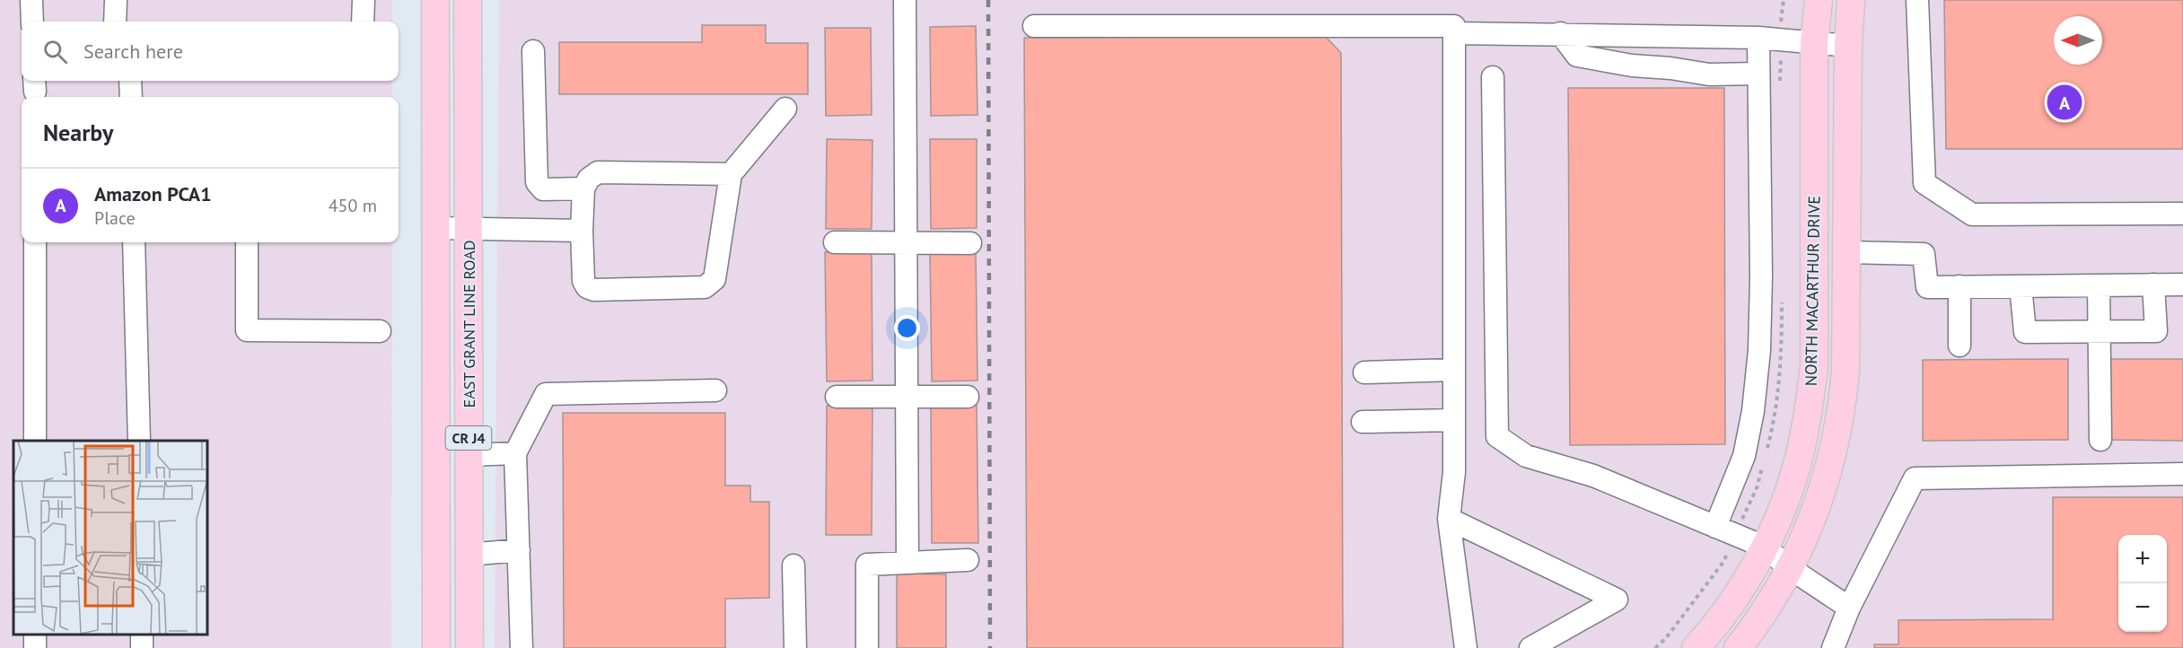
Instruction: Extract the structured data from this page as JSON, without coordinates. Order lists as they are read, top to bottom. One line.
{"streets":{"main road":["NORTH MACARTHUR DRIVE","EAST GRANT LINE ROAD","CR J4"]},"north":"left","page":{"search":"Search here","pins":"A","heading":"Nearby","list":[{"mark":"A","name":"Amazon PCA1","note":"Place","value":"450 m"}],"map_buttons":["+","−"]}}
